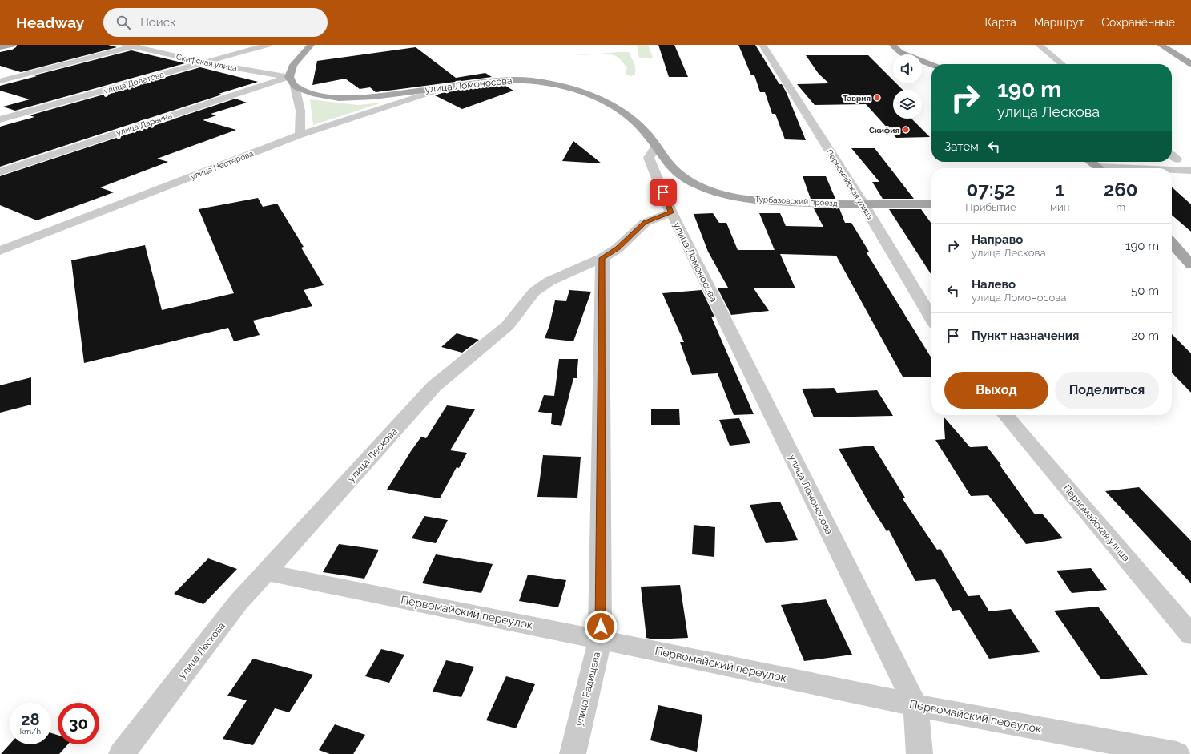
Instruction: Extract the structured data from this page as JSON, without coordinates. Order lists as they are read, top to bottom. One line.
{"streets":{"main road":["улица Ломоносова","Турбазовский проезд"],"street":["Скифская улица","улица Долетова","улица Дарвина","улица Нестерова","Первомайская улица","улица Лескова","Первомайский переулок","улица Радищева"]},"crossings":[["Скифская улица","улица Долетова"],["Скифская улица","улица Дарвина"],["улица Ломоносова","улица Нестерова"],["улица Ломоносова","Турбазовский проезд"],["улица Ломоносова","улица Лескова"],["улица Ломоносова","Первомайский переулок"],["Первомайская улица","Турбазовский проезд"],["улица Лескова","Первомайский переулок"],["улица Лескова","улица Радищева"],["Первомайский переулок","улица Радищева"]],"places":["Таврия","Скифия"],"page":{"header":"Headway","search":"Поиск","nav":["Карта","Маршрут","Сохранённые"],"turn":["190 m","улица Лескова"],"then":"Затем","eta":["07:52","Прибытие","1","мин","260","m"],"list":[{"name":"Направо","note":"улица Лескова","value":"190 m"},{"name":"Налево","note":"улица Ломоносова","value":"50 m"},{"name":"Пункт назначения","value":"20 m"}],"buttons":["Выход","Поделиться"],"speed":"28 km/h","limit":"30"}}
